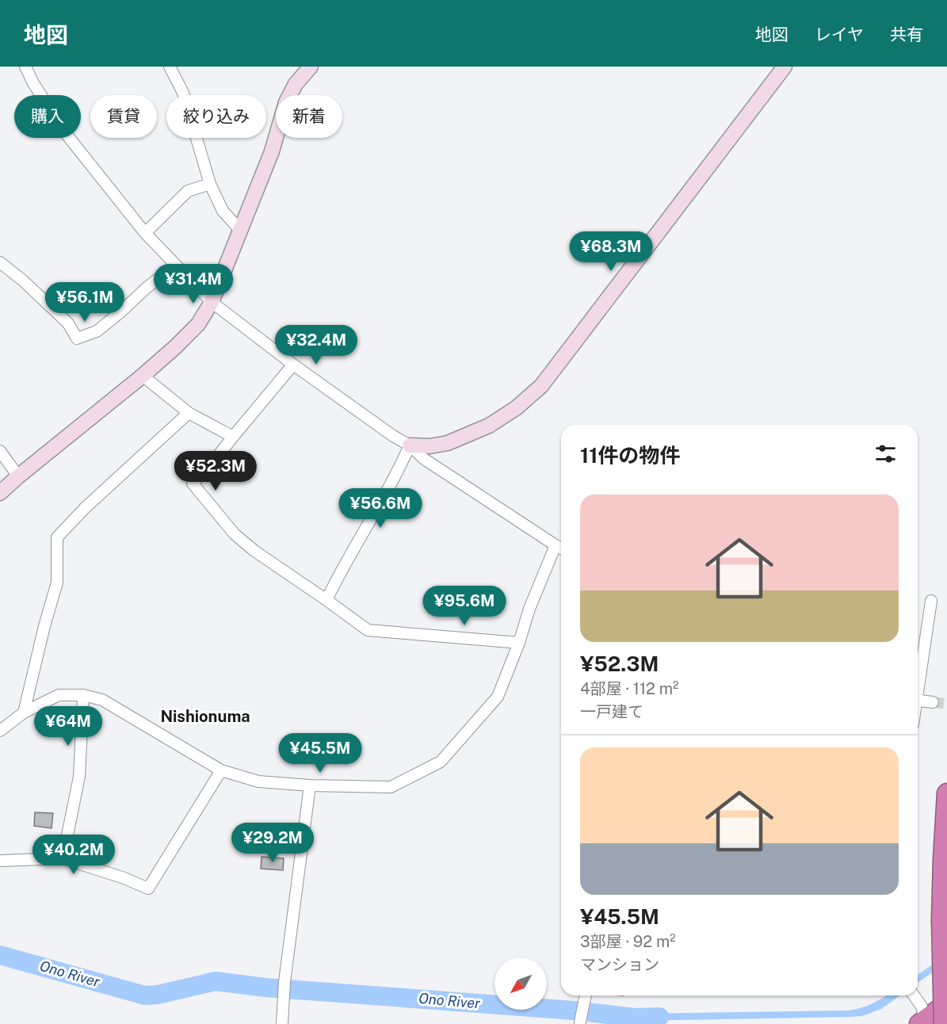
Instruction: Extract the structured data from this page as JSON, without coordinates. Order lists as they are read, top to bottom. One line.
{"districts":["Nishionuma"],"water":["Ono River"],"north":"bottom left","page":{"header":"地図","nav":["地図","レイヤ","共有"],"chip":["購入","賃貸","絞り込み","新着"],"price":["¥68.3M","¥31.4M","¥56.1M","¥32.4M","¥52.3M","¥56.6M","¥95.6M","¥64M","¥45.5M","¥29.2M","¥40.2M"],"heading":"11件の物件","list":[{"name":"¥52.3M","note":"4部屋 · 112 m² · 一戸建て"},{"name":"¥45.5M","note":"3部屋 · 92 m² · マンション"}]}}
